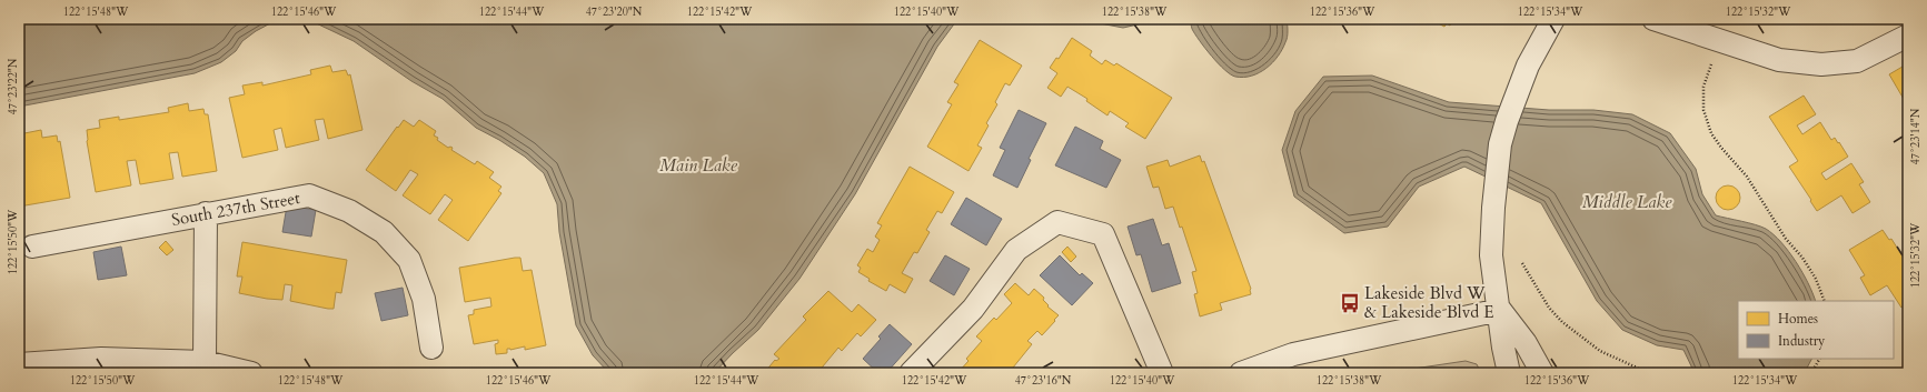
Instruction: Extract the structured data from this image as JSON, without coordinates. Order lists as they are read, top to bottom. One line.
{"streets":{"street":["South 237th Street"]},"water":["Main Lake","Middle Lake"],"places":{"bus stop":["Lakeside Blvd W & Lakeside Blvd E"]},"legend":["Homes","Industry"],"coordinates":["122°15'48\"W","122°15'46\"W","122°15'44\"W","47°23'20\"N","122°15'42\"W","122°15'40\"W","122°15'38\"W","122°15'36\"W","122°15'34\"W","122°15'32\"W","47°23'22\"N","47°23'14\"N","122°15'50\"W","47°23'16\"N"]}
